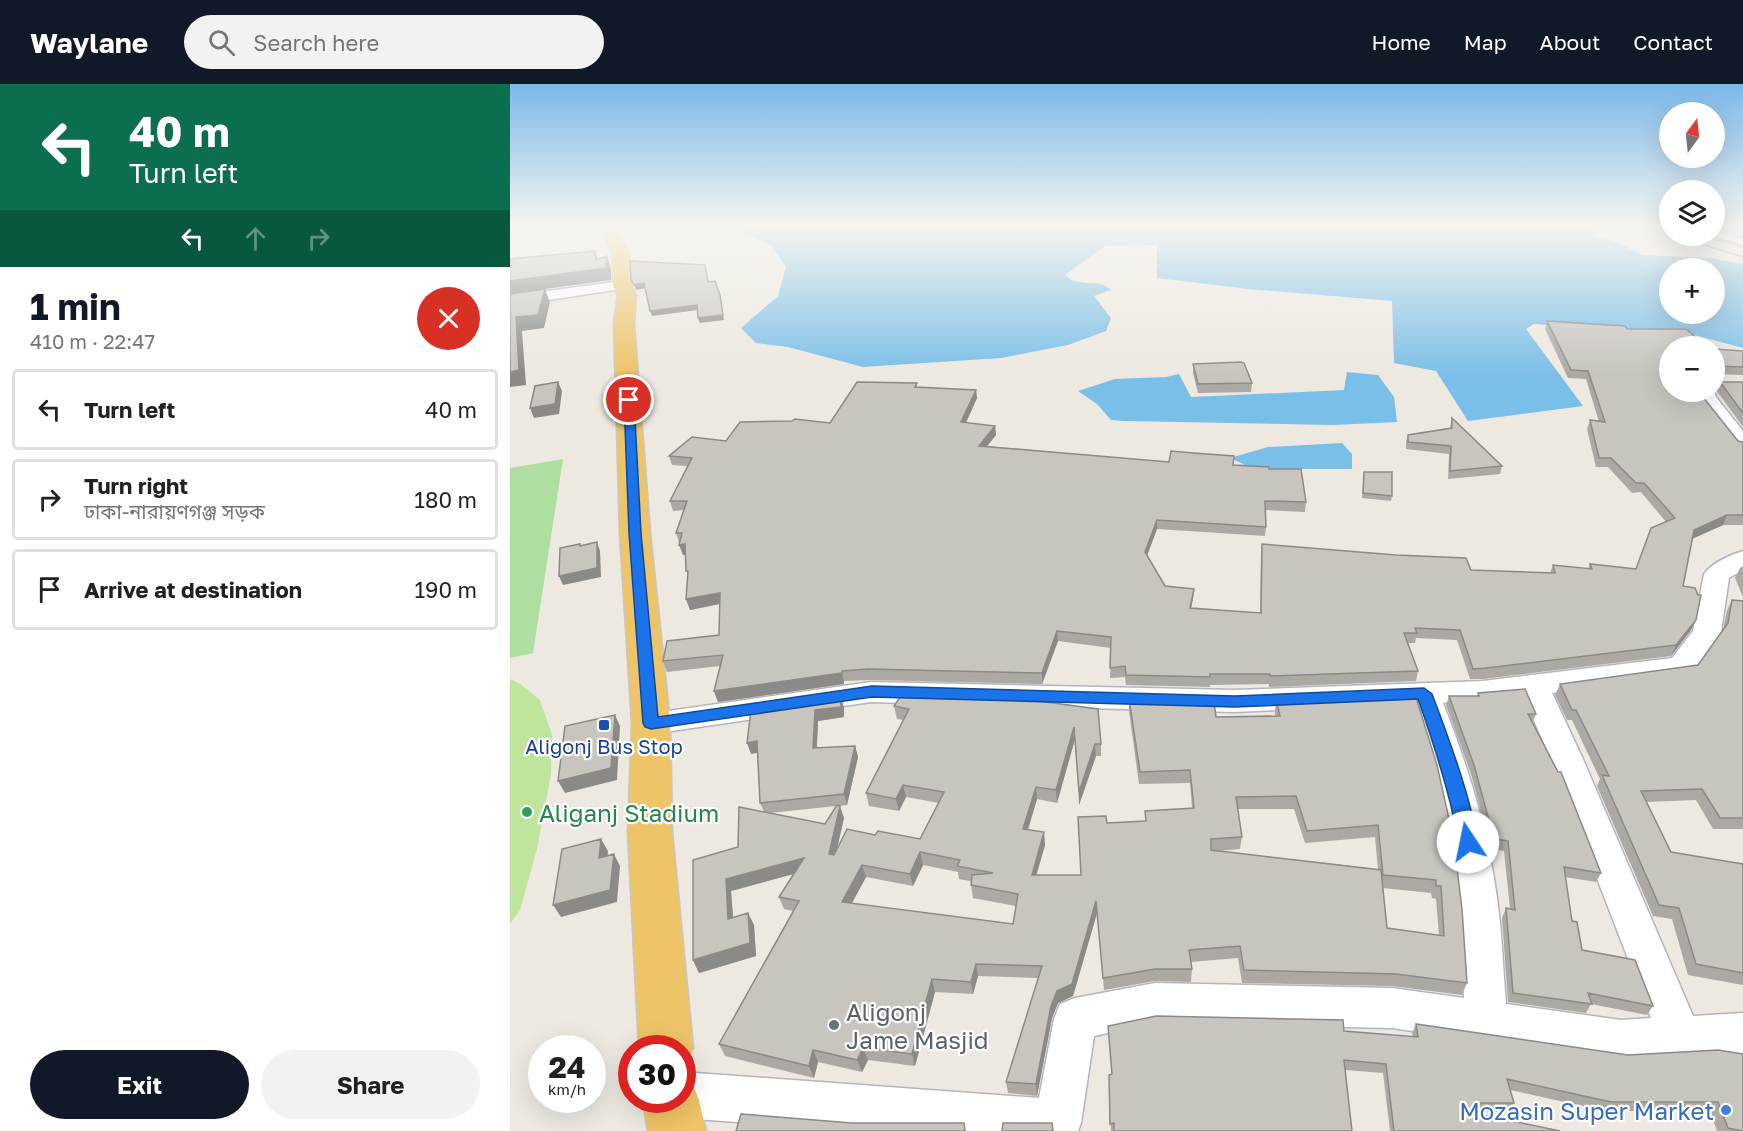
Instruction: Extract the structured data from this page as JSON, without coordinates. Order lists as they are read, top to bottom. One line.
{"places":{"transit":["Aligonj Bus Stop"],"other":["Aliganj Stadium","Aligonj Jame Masjid","Mozasin Super Market"]},"north":"top","page":{"header":"Waylane","search":"Search here","nav":["Home","Map","About","Contact"],"turn":["40 m","Turn left"],"map_buttons":["+","−"],"heading":["1 min","410 m · 22:47"],"list":[{"name":"Turn left","value":"40 m"},{"name":"Turn right","note":"ঢাকা-নারায়ণগঞ্জ সড়ক","value":"180 m"},{"name":"Arrive at destination","value":"190 m"}],"speed":"24 km/h","limit":"30","buttons":["Exit","Share"]}}
